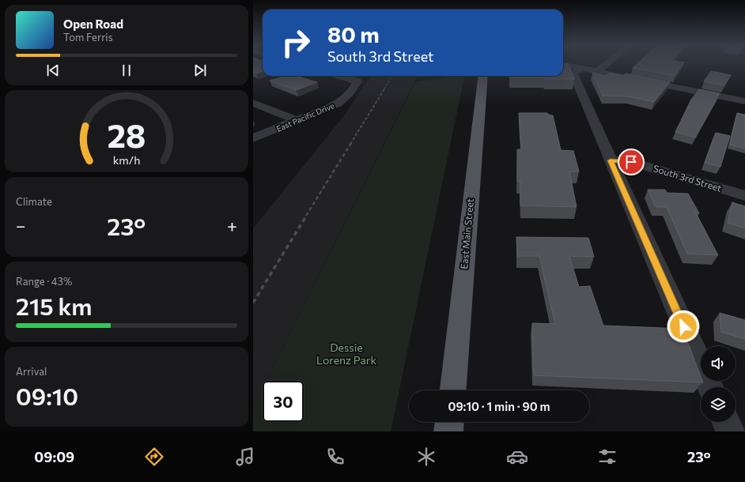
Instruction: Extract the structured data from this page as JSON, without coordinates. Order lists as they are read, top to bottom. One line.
{"streets":{"main road":["East Main Street"],"street":["East Pacific Drive","South 3rd Street"]},"parks":["Dessie Lorenz Park"],"page":{"turn":["80 m","South 3rd Street"],"song":["Open Road","Tom Ferris"],"tile":["Climate",["Range · 43%","215 km"],["Arrival","09:10"]],"heat":["−","23°","+"],"limit":"30","trip":"09:10 · 1 min · 90 m","tabs":["09:09","23°"],"gauge":["28","km/h"]}}
